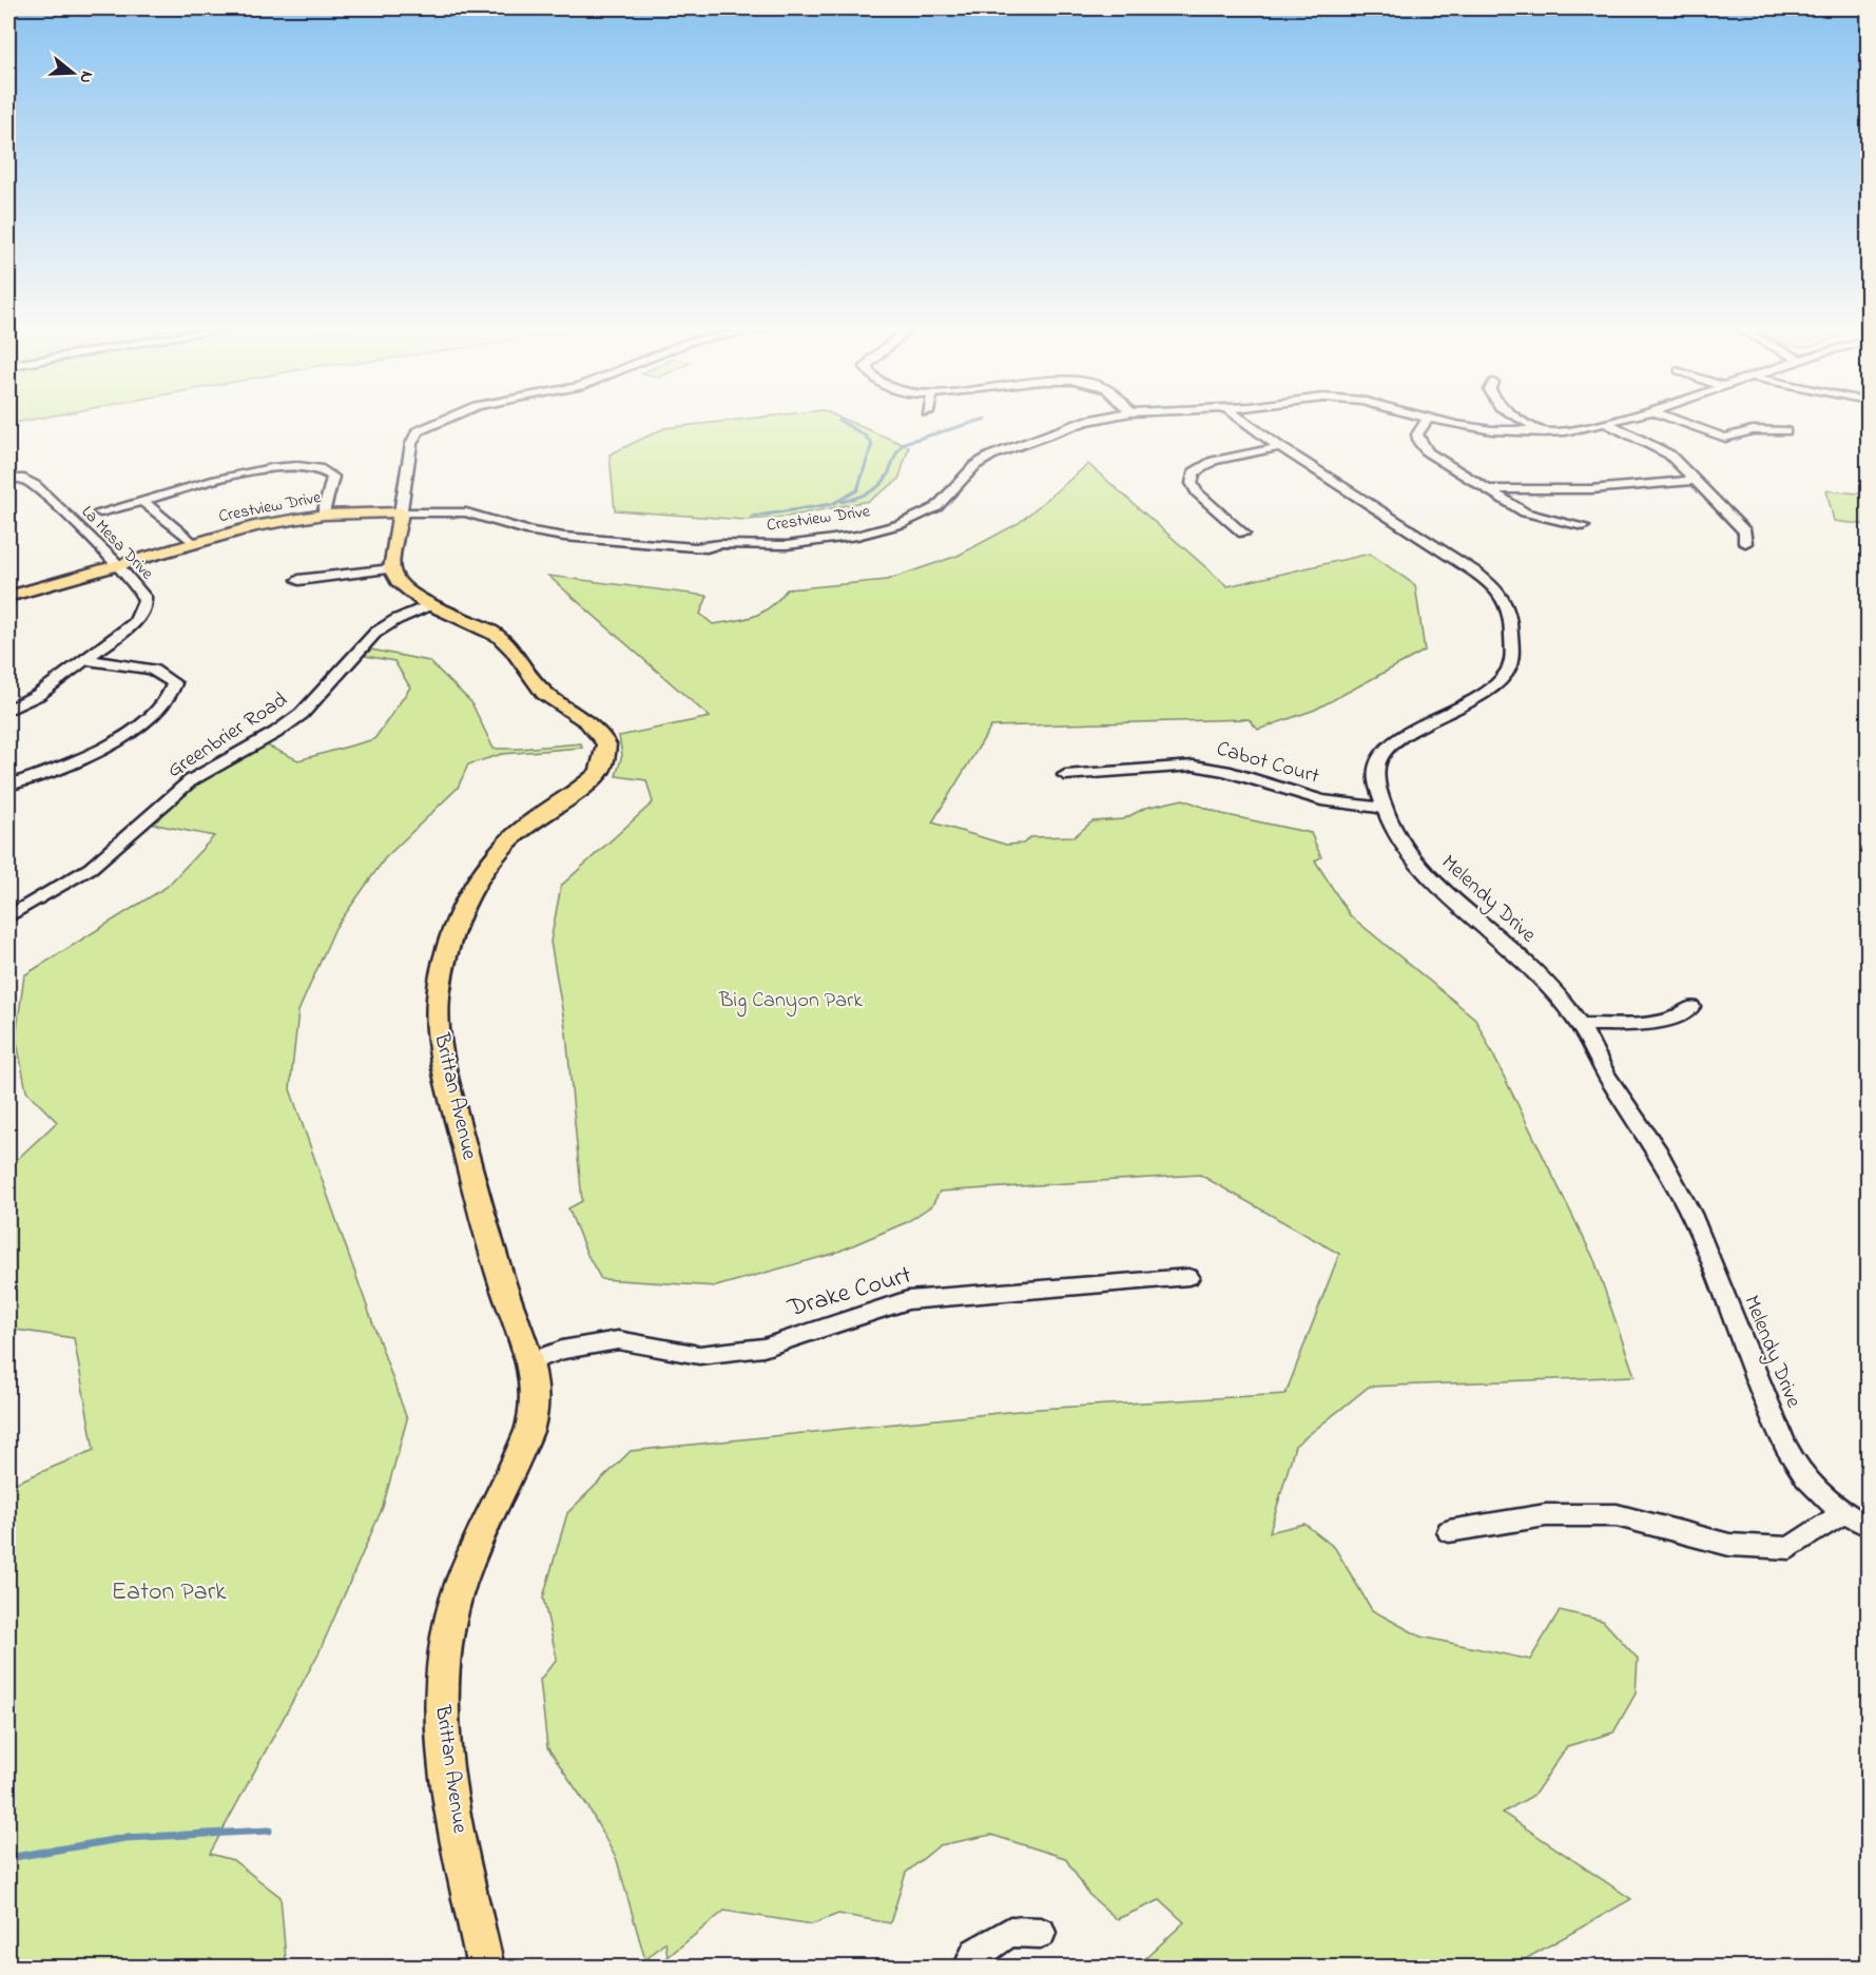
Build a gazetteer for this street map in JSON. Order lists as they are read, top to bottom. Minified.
{"streets":{"main road":["Crestview Drive","Brittan Avenue"],"street":["La Mesa Drive","Greenbrier Road","Cabot Court","Melendy Drive","Drake Court"]},"crossings":[["Crestview Drive","La Mesa Drive"],["Greenbrier Road","Brittan Avenue"],["Cabot Court","Melendy Drive"],["Brittan Avenue","Drake Court"]],"parks":["Big Canyon Park","Eaton Park"],"north":"right"}
